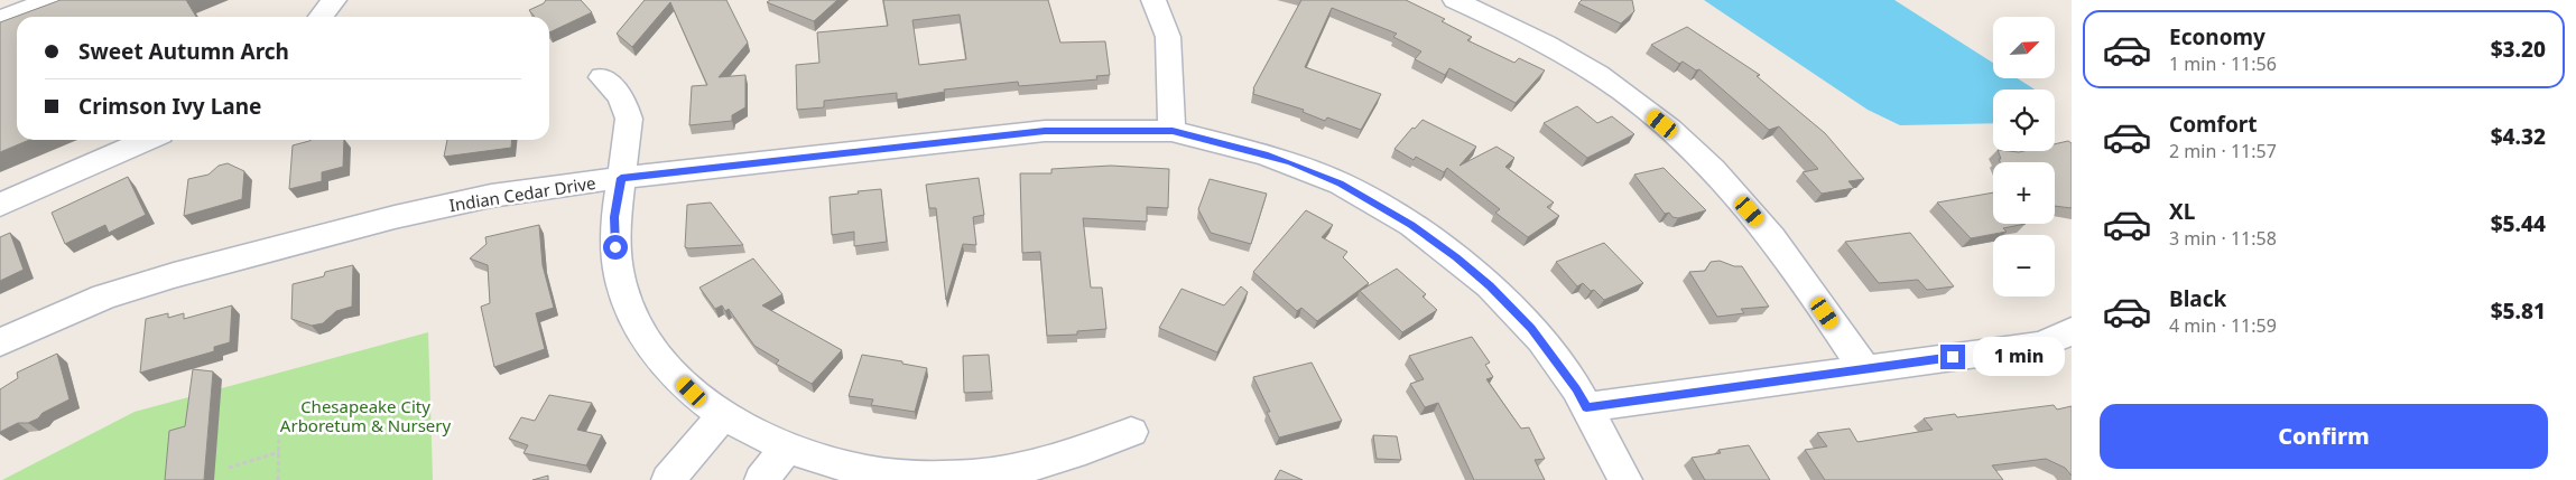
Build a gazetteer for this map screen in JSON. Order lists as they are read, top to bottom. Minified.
{"streets":{"street":["Indian Cedar Drive"]},"parks":["Chesapeake City Arboretum & Nursery"],"north":"top right","page":{"list":[{"name":"Economy","note":"1 min · 11:56","value":"$3.20"},{"name":"Comfort","note":"2 min · 11:57","value":"$4.32"},{"name":"XL","note":"3 min · 11:58","value":"$5.44"},{"name":"Black","note":"4 min · 11:59","value":"$5.81"}],"map_buttons":["+","−"],"banner":["Sweet Autumn Arch","Crimson Ivy Lane"],"bubble":"1 min","buttons":"Confirm"}}
